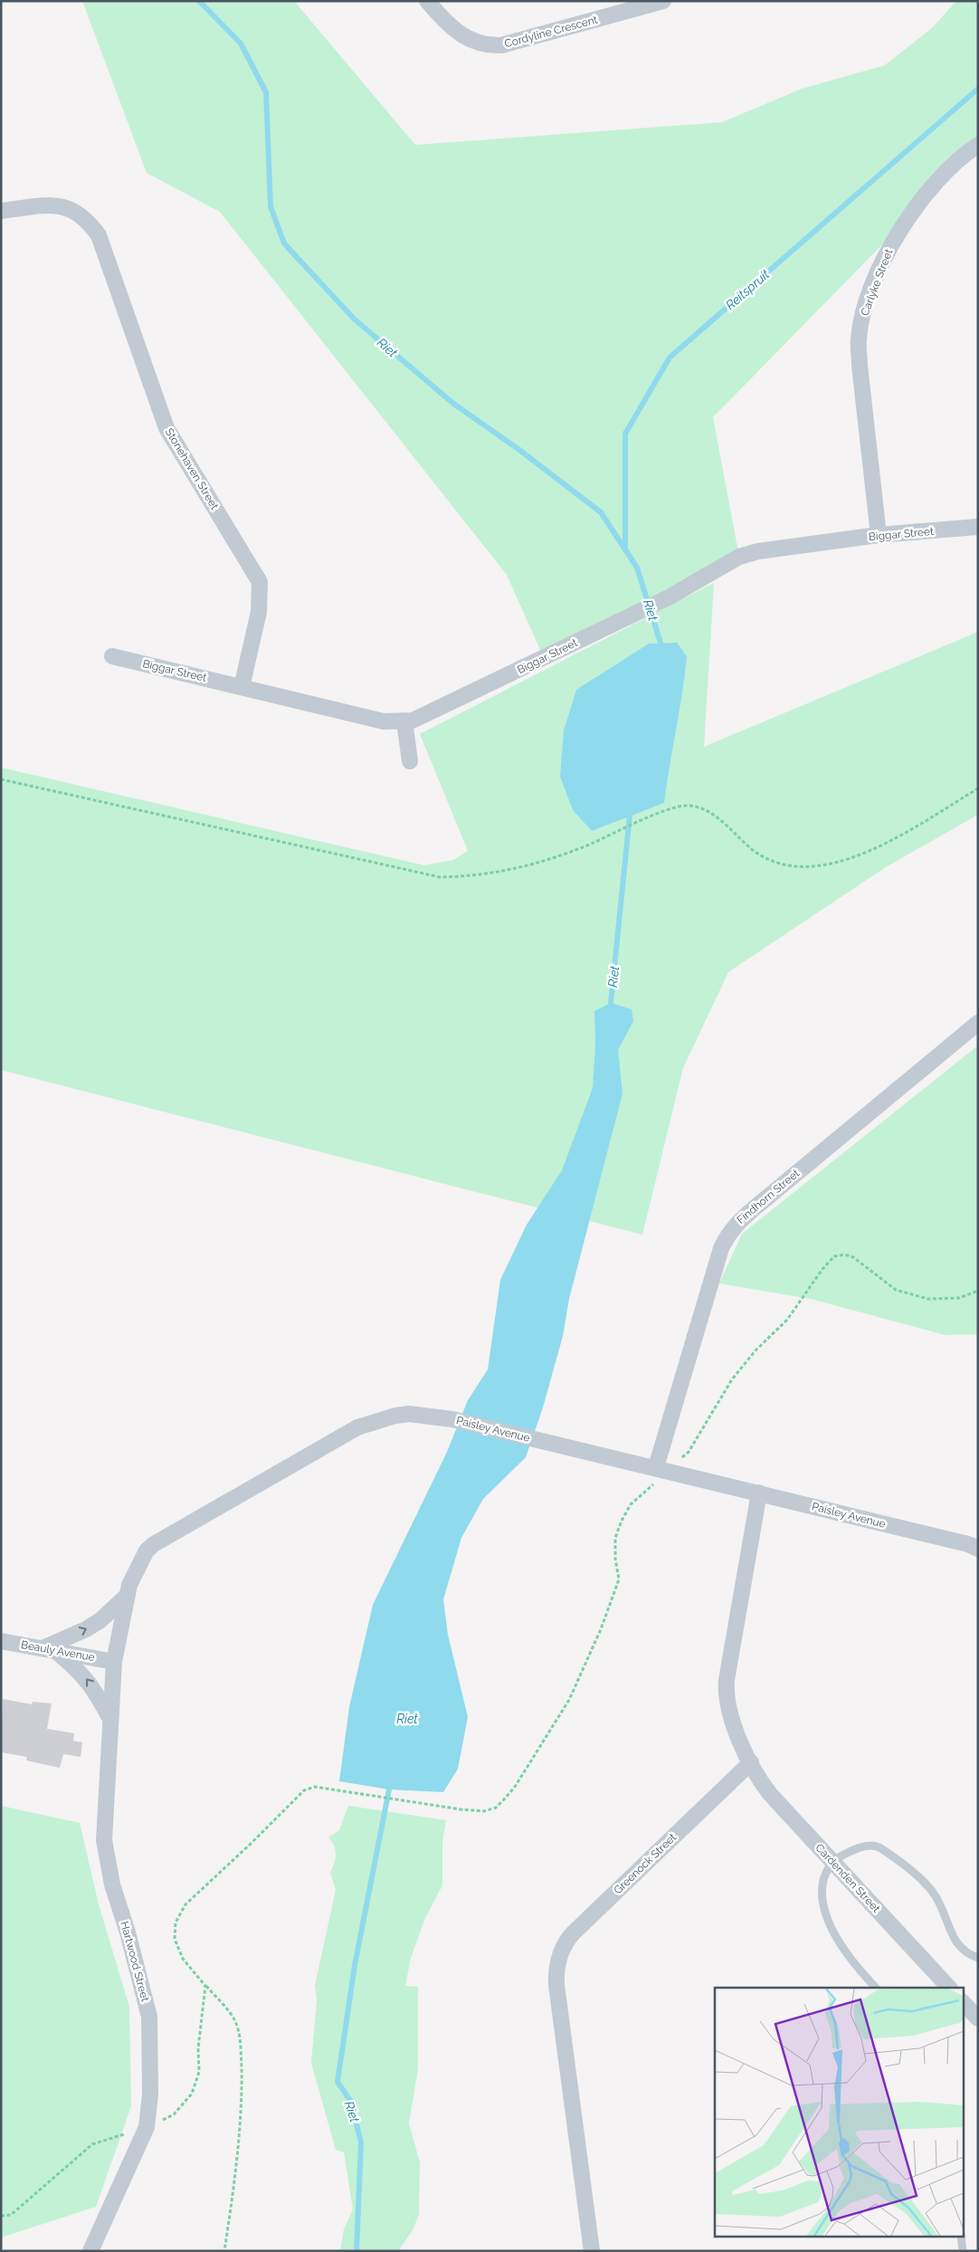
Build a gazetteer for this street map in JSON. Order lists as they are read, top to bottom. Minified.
{"streets":{"street":["Cordyline Crescent","Carlyke Street","Stonehaven Street","Biggar Street","Findhorn Street","Paisley Avenue","Beauly Avenue","Greenock Street","Cardenden Street","Hartwood Street"]},"crossings":[["Carlyke Street","Biggar Street"],["Stonehaven Street","Biggar Street"],["Findhorn Street","Paisley Avenue"],["Paisley Avenue","Beauly Avenue"],["Paisley Avenue","Hartwood Street"],["Beauly Avenue","Hartwood Street"],["Greenock Street","Cardenden Street"]],"water":["Reitspruit","Riet"]}
